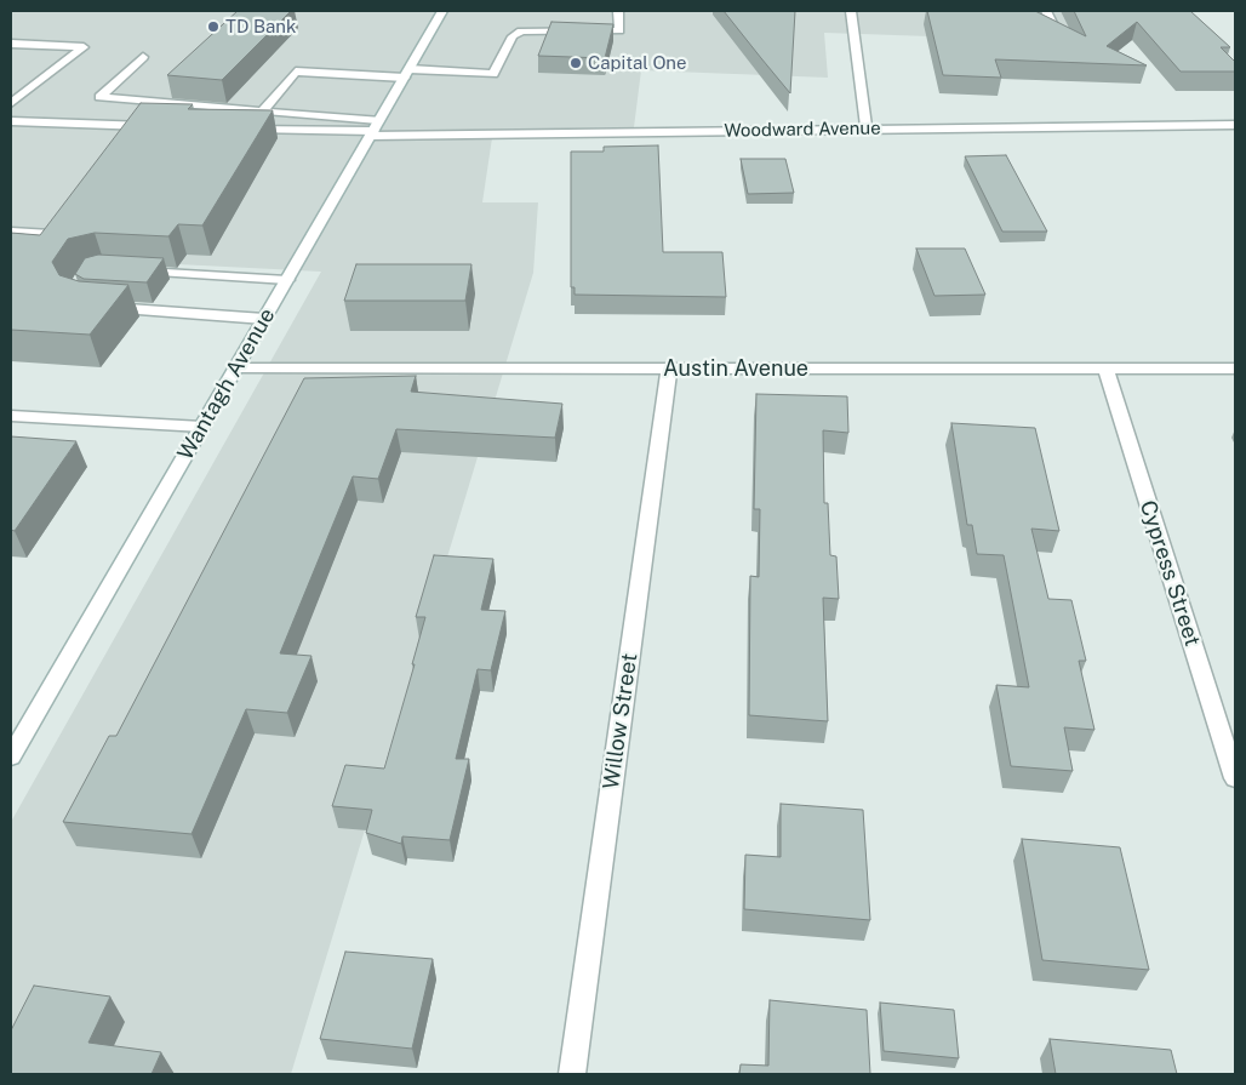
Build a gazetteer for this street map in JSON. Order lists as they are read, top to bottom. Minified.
{"streets":{"street":["Woodward Avenue","Austin Avenue","Wantagh Avenue","Cypress Street","Willow Street"]},"crossings":[["Woodward Avenue","Wantagh Avenue"],["Austin Avenue","Wantagh Avenue"],["Austin Avenue","Cypress Street"],["Austin Avenue","Willow Street"]],"places":["TD Bank","Capital One"]}
